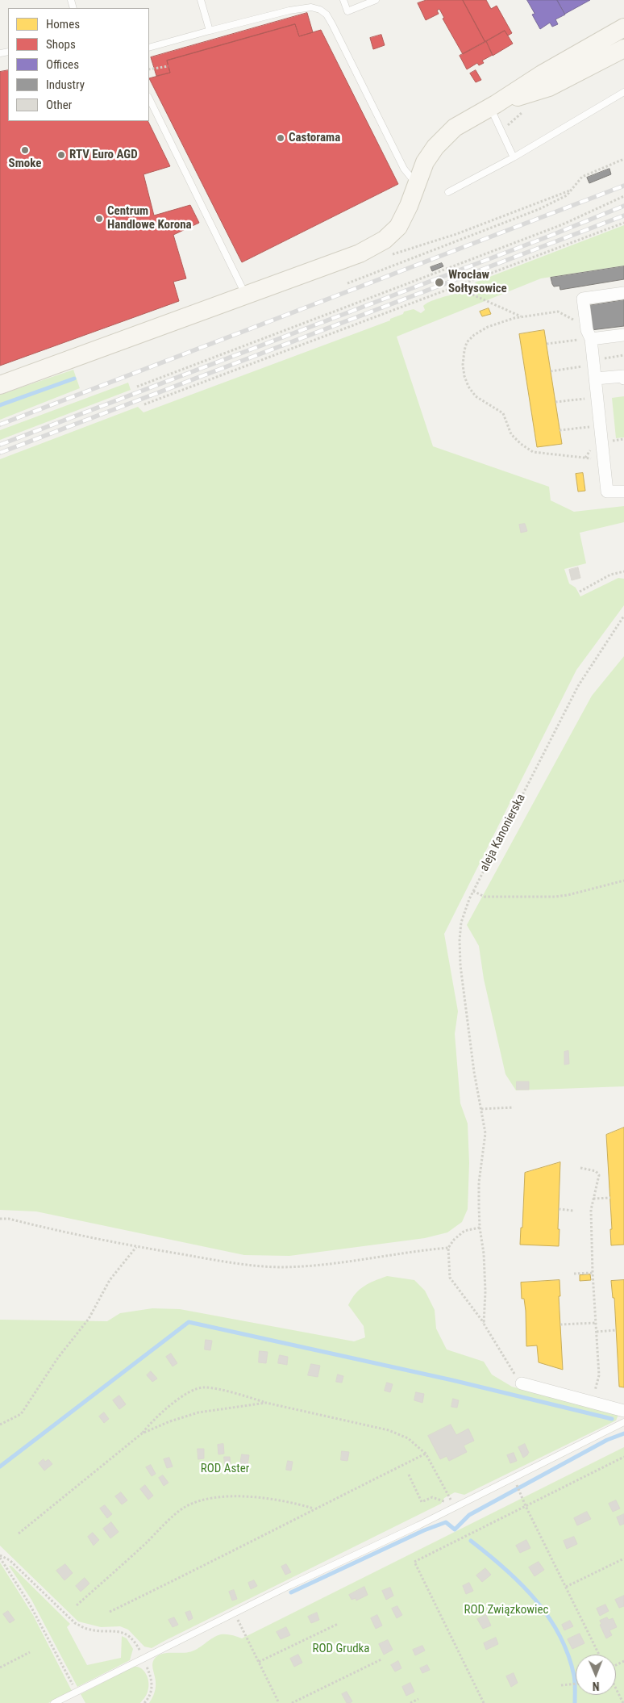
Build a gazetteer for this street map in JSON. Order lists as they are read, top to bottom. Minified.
{"streets":{"path":["aleja Kanonierska"]},"parks":["ROD Aster","ROD Związkowiec","ROD Grudka"],"places":["Castorama","Smoke","RTV Euro AGD","Centrum Handlowe Korona","Wrocław Sołtysowice"],"legend":["Homes","Shops","Offices","Industry","Other"],"north":"bottom"}
